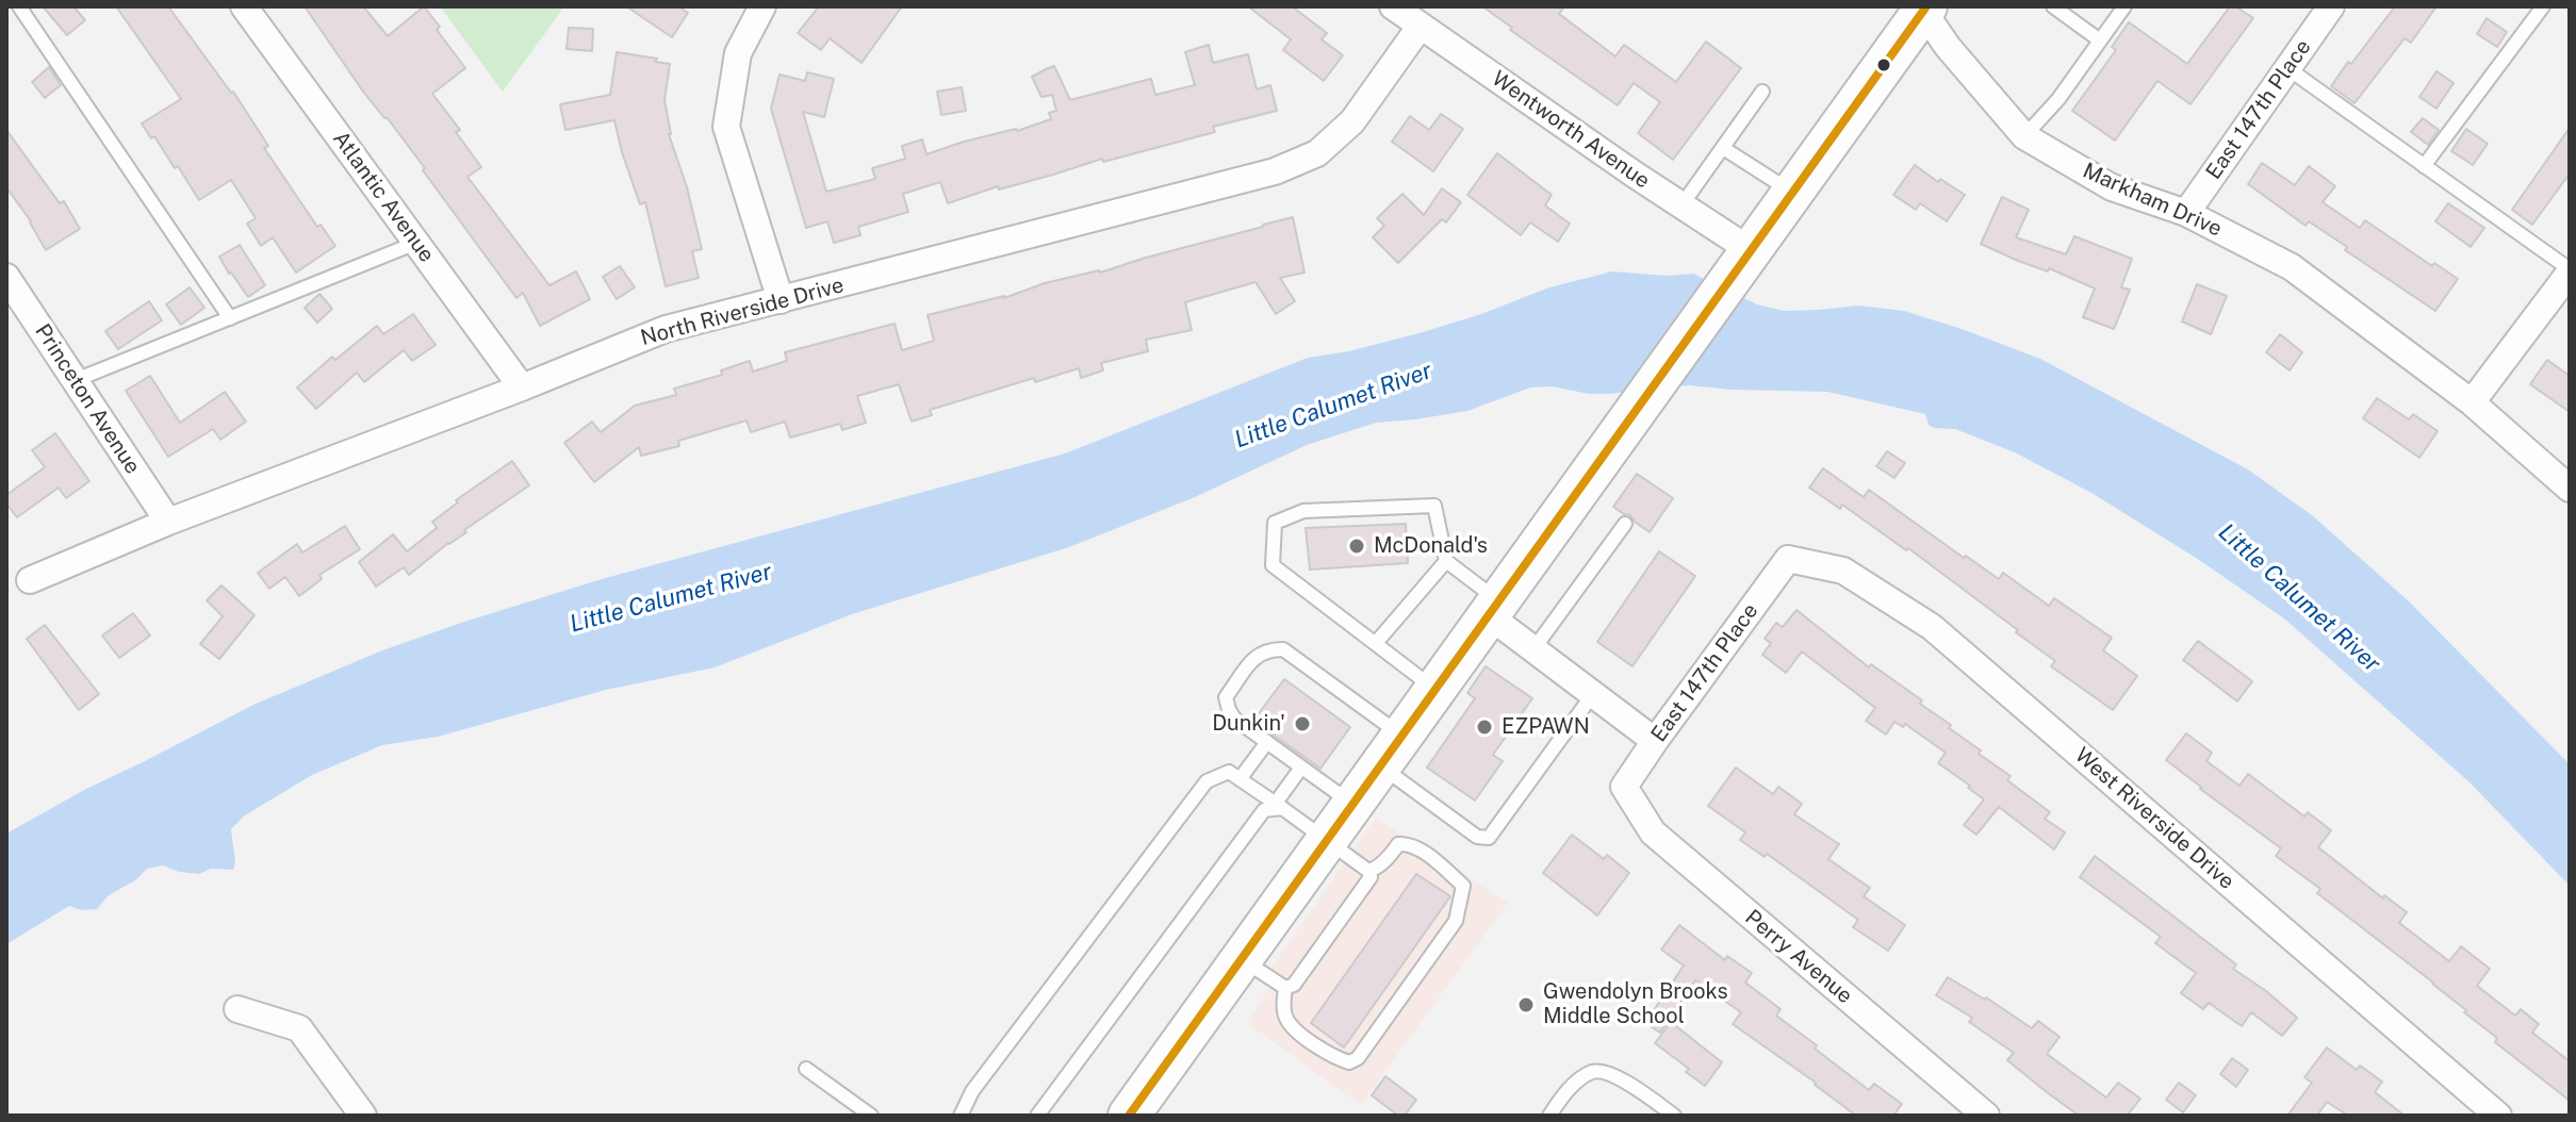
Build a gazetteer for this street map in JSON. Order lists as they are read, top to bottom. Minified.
{"streets":{"street":["East 147th Place","Wentworth Avenue","Atlantic Avenue","Markham Drive","North Riverside Drive","Princeton Avenue","West Riverside Drive","Perry Avenue"]},"crossings":[["East 147th Place","Markham Drive"],["East 147th Place","West Riverside Drive"],["East 147th Place","Perry Avenue"],["Wentworth Avenue","North Riverside Drive"],["Atlantic Avenue","North Riverside Drive"],["North Riverside Drive","Princeton Avenue"]],"water":["Little Calumet River"],"places":["McDonald's","Dunkin'","EZPAWN","Gwendolyn Brooks Middle School"]}
